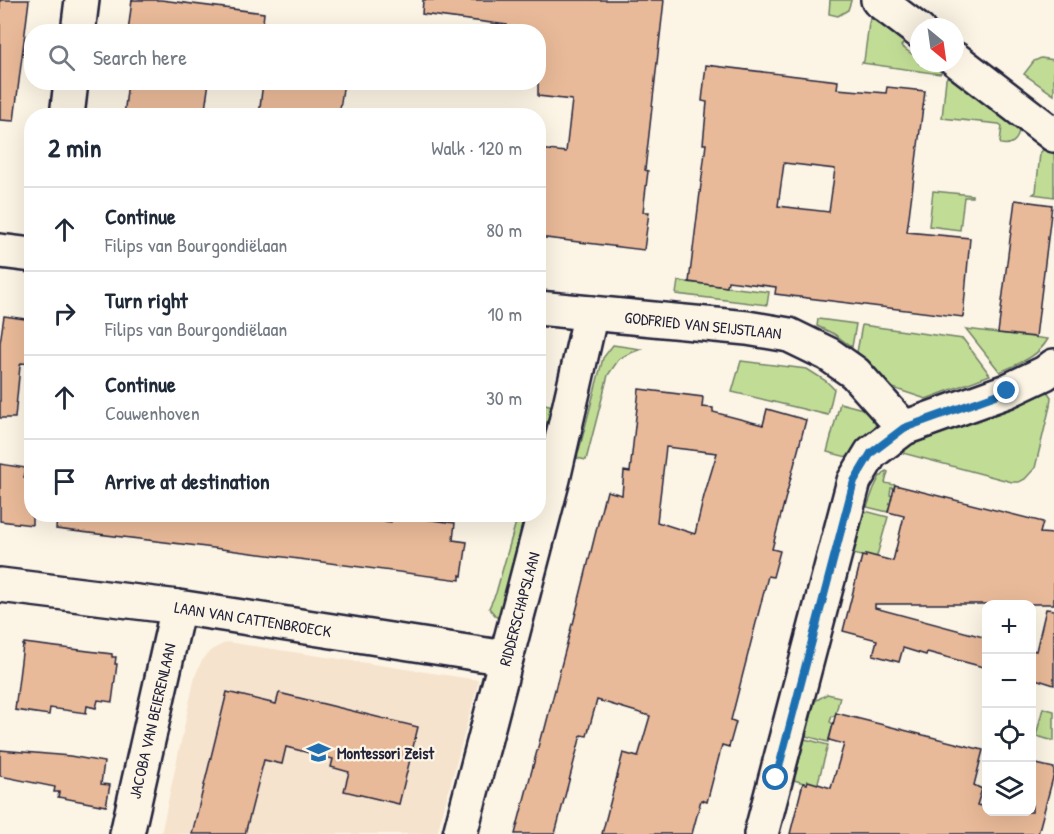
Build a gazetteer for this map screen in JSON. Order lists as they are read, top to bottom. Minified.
{"streets":{"street":["GODFRIED VAN SEIJSTLAAN","RIDDERSCHAPSLAAN","LAAN VAN CATTENBROECK","JACOBA VAN BEIERENLAAN"]},"crossings":[["GODFRIED VAN SEIJSTLAAN","RIDDERSCHAPSLAAN"],["RIDDERSCHAPSLAAN","LAAN VAN CATTENBROECK"],["LAAN VAN CATTENBROECK","JACOBA VAN BEIERENLAAN"]],"places":{"school or university":["Montessori Zeist"]},"north":"bottom right","page":{"search":"Search here","heading":["2 min","Walk · 120 m"],"list":[["Continue","Filips van Bourgondiëlaan","80 m"],["Turn right","Filips van Bourgondiëlaan","10 m"],["Continue","Couwenhoven","30 m"],"Arrive at destination"],"map_buttons":["+","−"]}}
